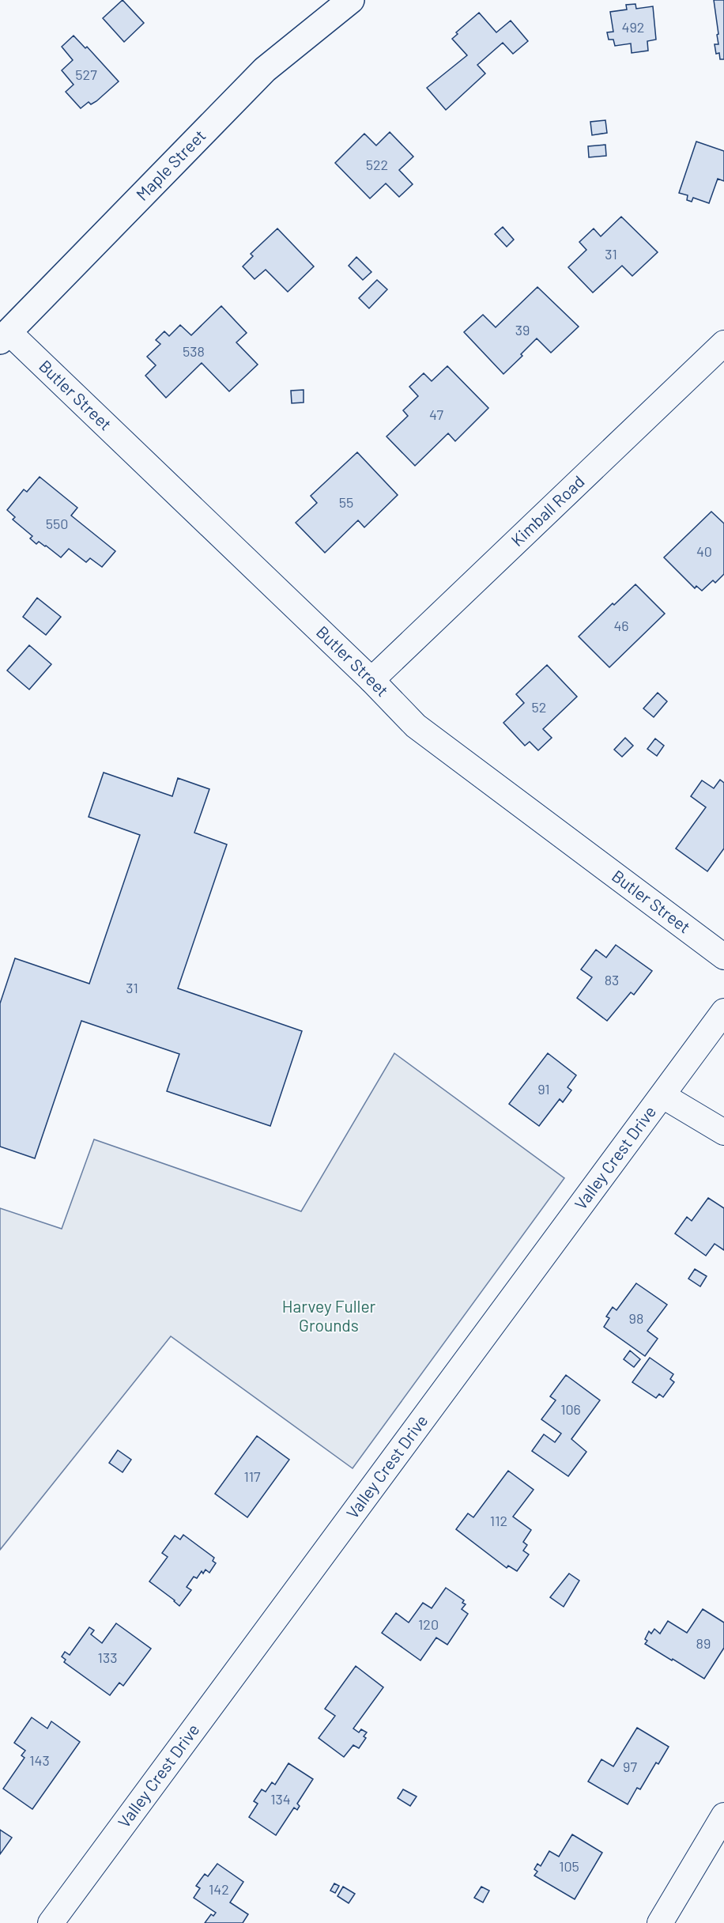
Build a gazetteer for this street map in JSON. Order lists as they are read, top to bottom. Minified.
{"streets":{"main road":["Maple Street"],"street":["Butler Street","Kimball Road","Valley Crest Drive"]},"crossings":[["Maple Street","Butler Street"],["Butler Street","Kimball Road"]],"parks":["Harvey Fuller Grounds"],"house_numbers":["492","527","522","31","39","538","47","55","550","40","46","52","83","31","91","98","106","117","112","120","89","133","143","97","134","105","142"]}
